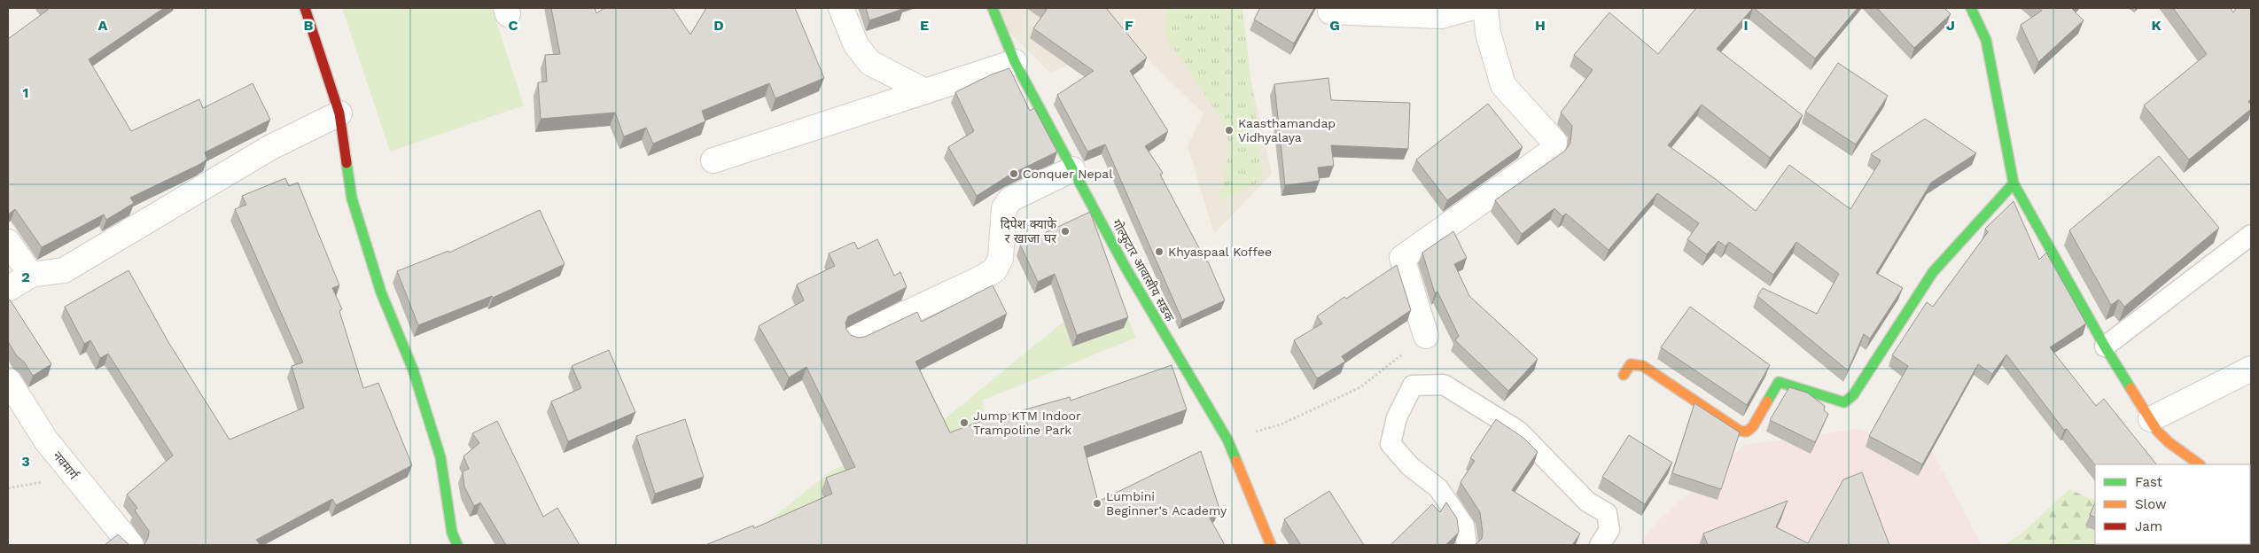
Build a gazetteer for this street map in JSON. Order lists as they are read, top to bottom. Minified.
{"streets":{"street":["गोल्फुटार आवासीय सडक","नवमार्ग"]},"places":["Kaasthamandap Vidhyalaya","Conquer Nepal","दिपेश क्याफे र खाजा घर","Khyaspaal Koffee","Jump KTM Indoor Trampoline Park","Lumbini Beginner's Academy"],"legend":["Fast","Slow","Jam"],"grid":{"columns":["A","B","C","D","E","F","G","H","I","J","K"],"rows":["1","2","3"]}}
